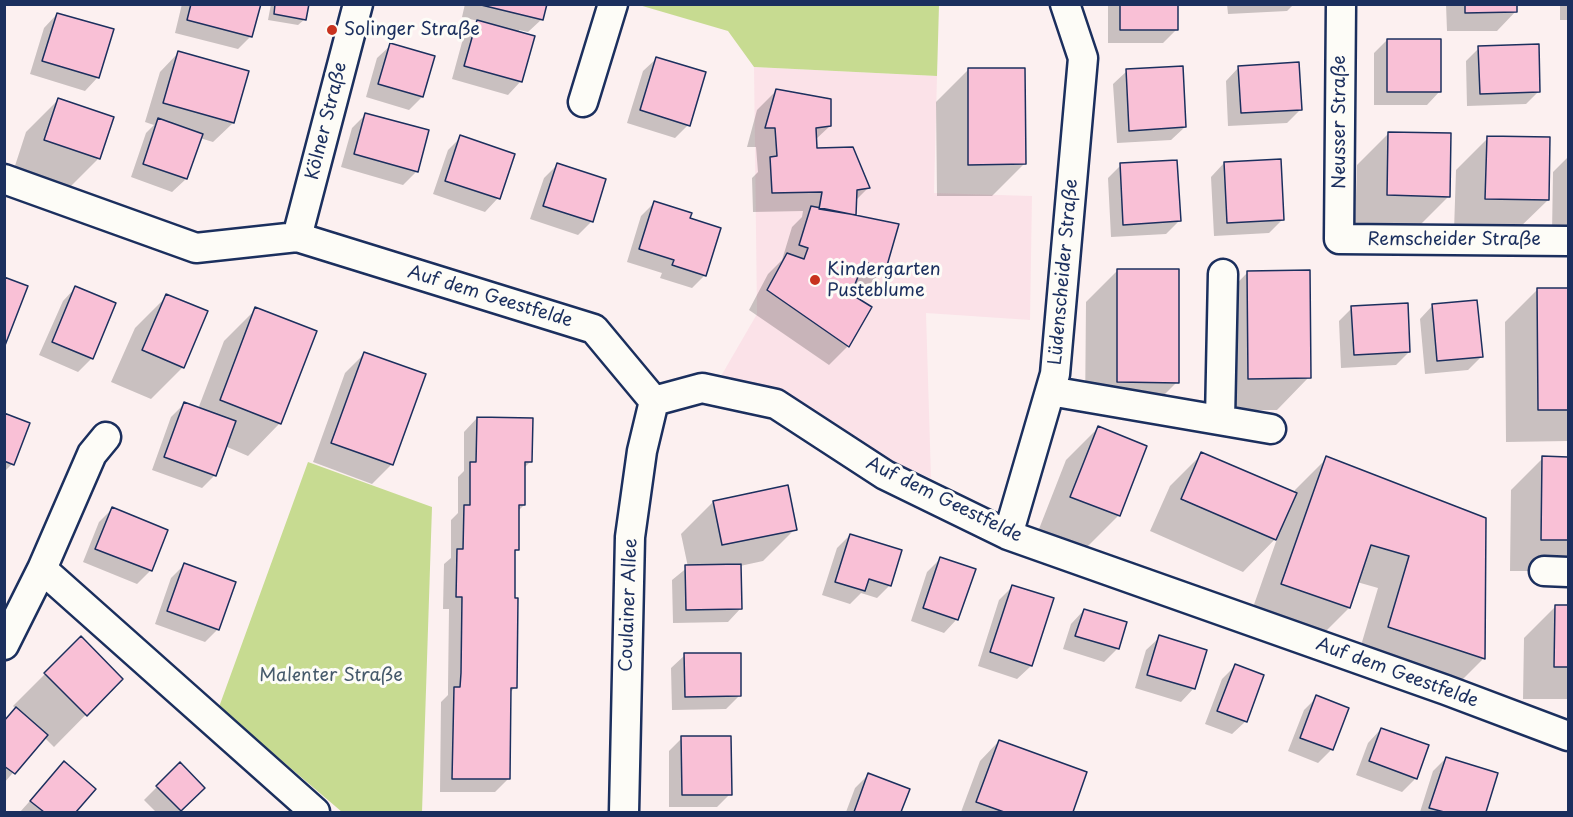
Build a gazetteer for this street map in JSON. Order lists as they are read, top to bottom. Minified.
{"streets":{"street":["Kölner Straße","Neusser Straße","Remscheider Straße","Lüdenscheider Straße","Auf dem Geestfelde","Coulainer Allee"]},"crossings":[["Kölner Straße","Auf dem Geestfelde"],["Neusser Straße","Remscheider Straße"],["Lüdenscheider Straße","Auf dem Geestfelde"],["Auf dem Geestfelde","Coulainer Allee"]],"parks":["Malenter Straße"],"places":["Solinger Straße","Kindergarten Pusteblume"]}
